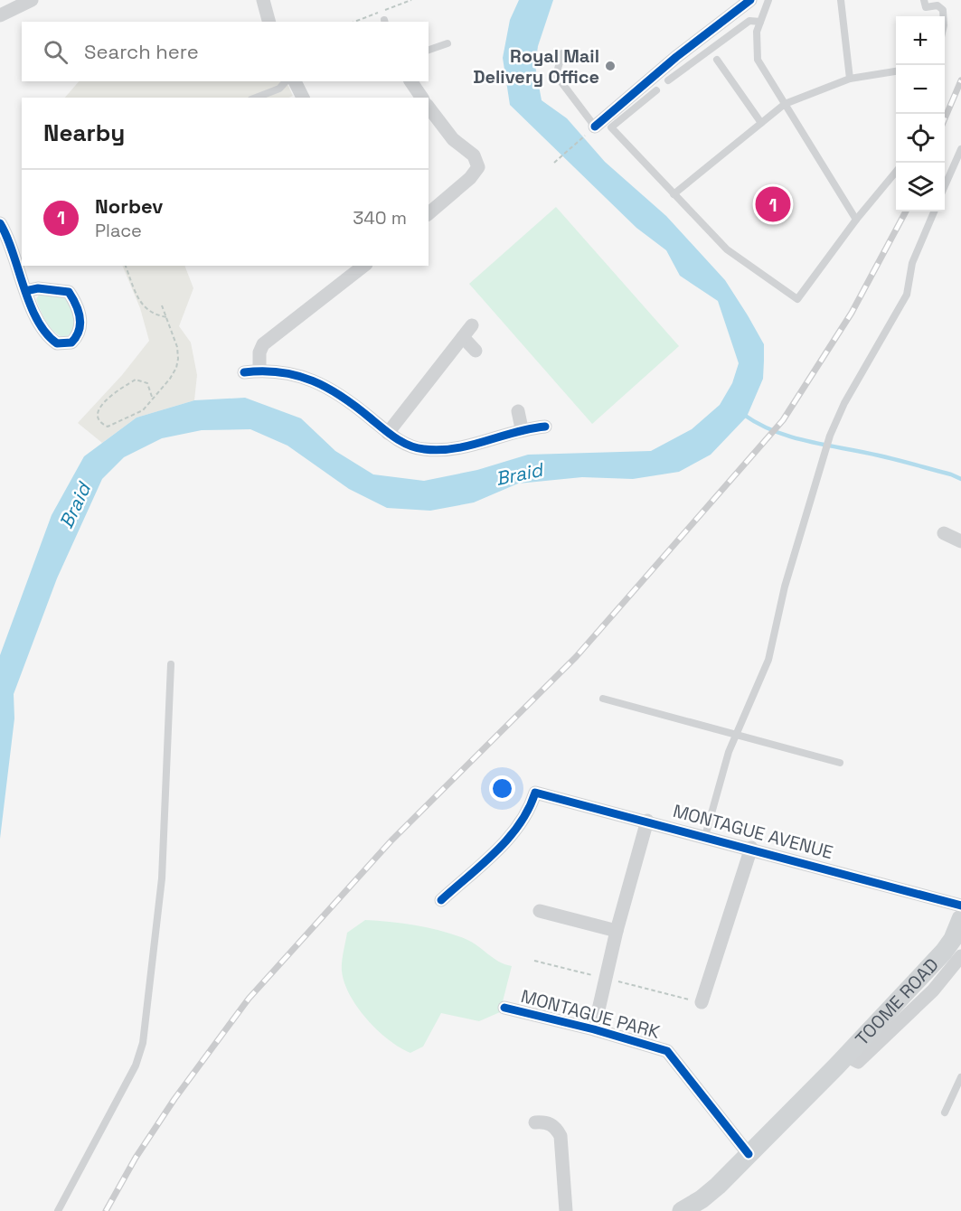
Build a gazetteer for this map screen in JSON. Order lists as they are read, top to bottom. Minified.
{"streets":{"main road":["TOOME ROAD"],"street":["MONTAGUE AVENUE","MONTAGUE PARK"]},"crossings":[["MONTAGUE AVENUE","MONTAGUE PARK"],["TOOME ROAD","MONTAGUE PARK"]],"water":["Braid"],"places":["Royal Mail Delivery Office"],"page":{"map_buttons":["+","−"],"search":"Search here","heading":"Nearby","list":[{"mark":"1","name":"Norbev","note":"Place","value":"340 m"}],"pins":"1"}}
